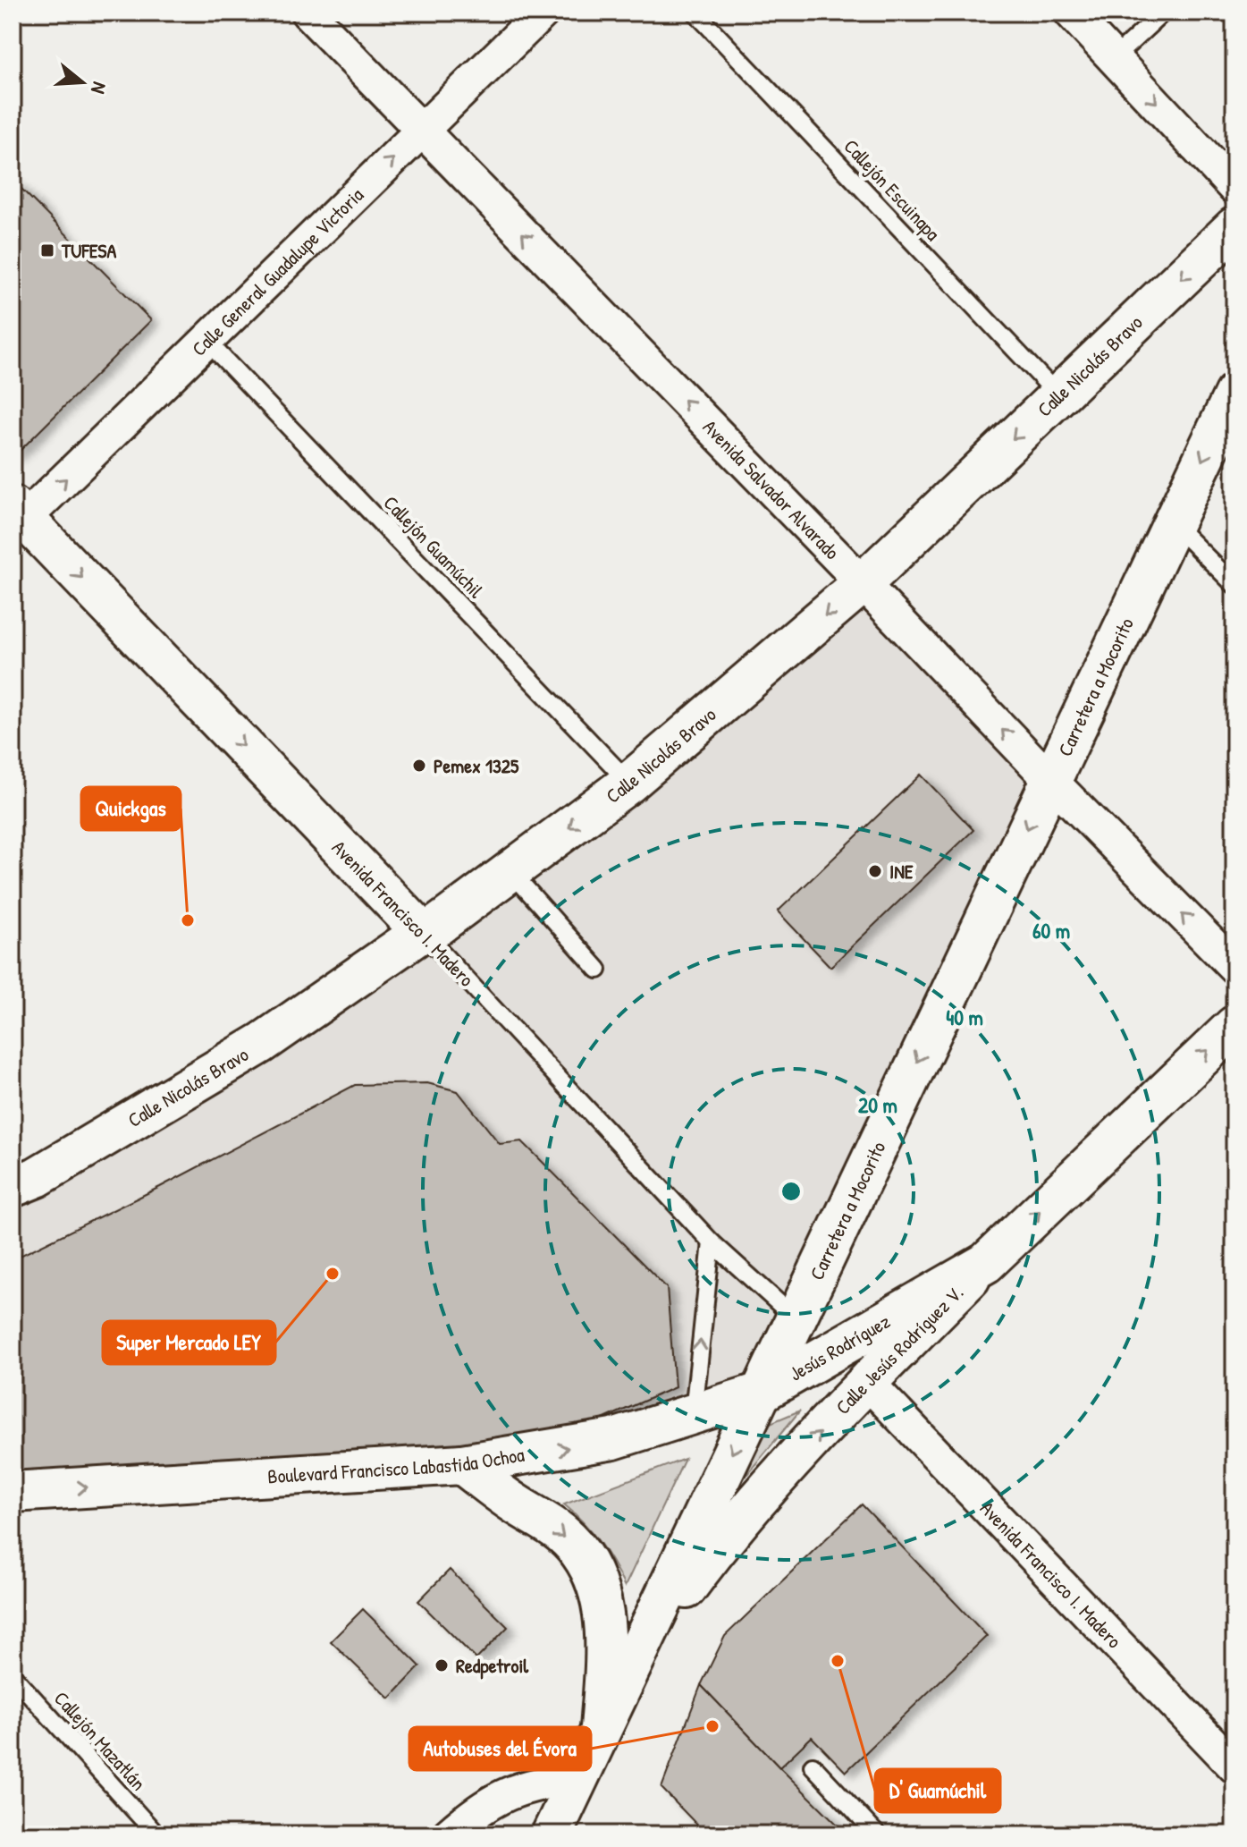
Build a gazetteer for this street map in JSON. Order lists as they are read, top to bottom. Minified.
{"streets":{"main road":["Calle Nicolás Bravo","Carretera a Mocorito","Avenida Francisco I. Madero","Jesús Rodríguez","Calle Jesús Rodríguez V.","Boulevard Francisco Labastida Ochoa"],"street":["Calle General Guadalupe Victoria","Avenida Salvador Alvarado"],"lane":["Callejón Escuinapa","Callejón Guamúchil","Callejón Mazatlán"]},"crossings":[["Callejón Escuinapa","Calle Nicolás Bravo"],["Calle General Guadalupe Victoria","Avenida Salvador Alvarado"],["Calle General Guadalupe Victoria","Callejón Guamúchil"],["Calle General Guadalupe Victoria","Avenida Francisco I. Madero"],["Calle Nicolás Bravo","Avenida Salvador Alvarado"],["Calle Nicolás Bravo","Callejón Guamúchil"],["Calle Nicolás Bravo","Avenida Francisco I. Madero"],["Avenida Salvador Alvarado","Carretera a Mocorito"],["Carretera a Mocorito","Avenida Francisco I. Madero"],["Carretera a Mocorito","Jesús Rodríguez"],["Carretera a Mocorito","Calle Jesús Rodríguez V."],["Carretera a Mocorito","Boulevard Francisco Labastida Ochoa"],["Avenida Francisco I. Madero","Calle Jesús Rodríguez V."],["Jesús Rodríguez","Calle Jesús Rodríguez V."],["Jesús Rodríguez","Boulevard Francisco Labastida Ochoa"]],"one_way":["Calle General Guadalupe Victoria","Calle Nicolás Bravo","Avenida Salvador Alvarado","Carretera a Mocorito","Avenida Francisco I. Madero","Calle Jesús Rodríguez V.","Boulevard Francisco Labastida Ochoa"],"places":{"transit":["TUFESA"],"other":["Pemex 1325","INE","Quickgas","Super Mercado LEY","D' Guamúchil","Redpetroil","Autobuses del Évora"]},"north":"right","rings":["60 m","40 m","20 m"]}
